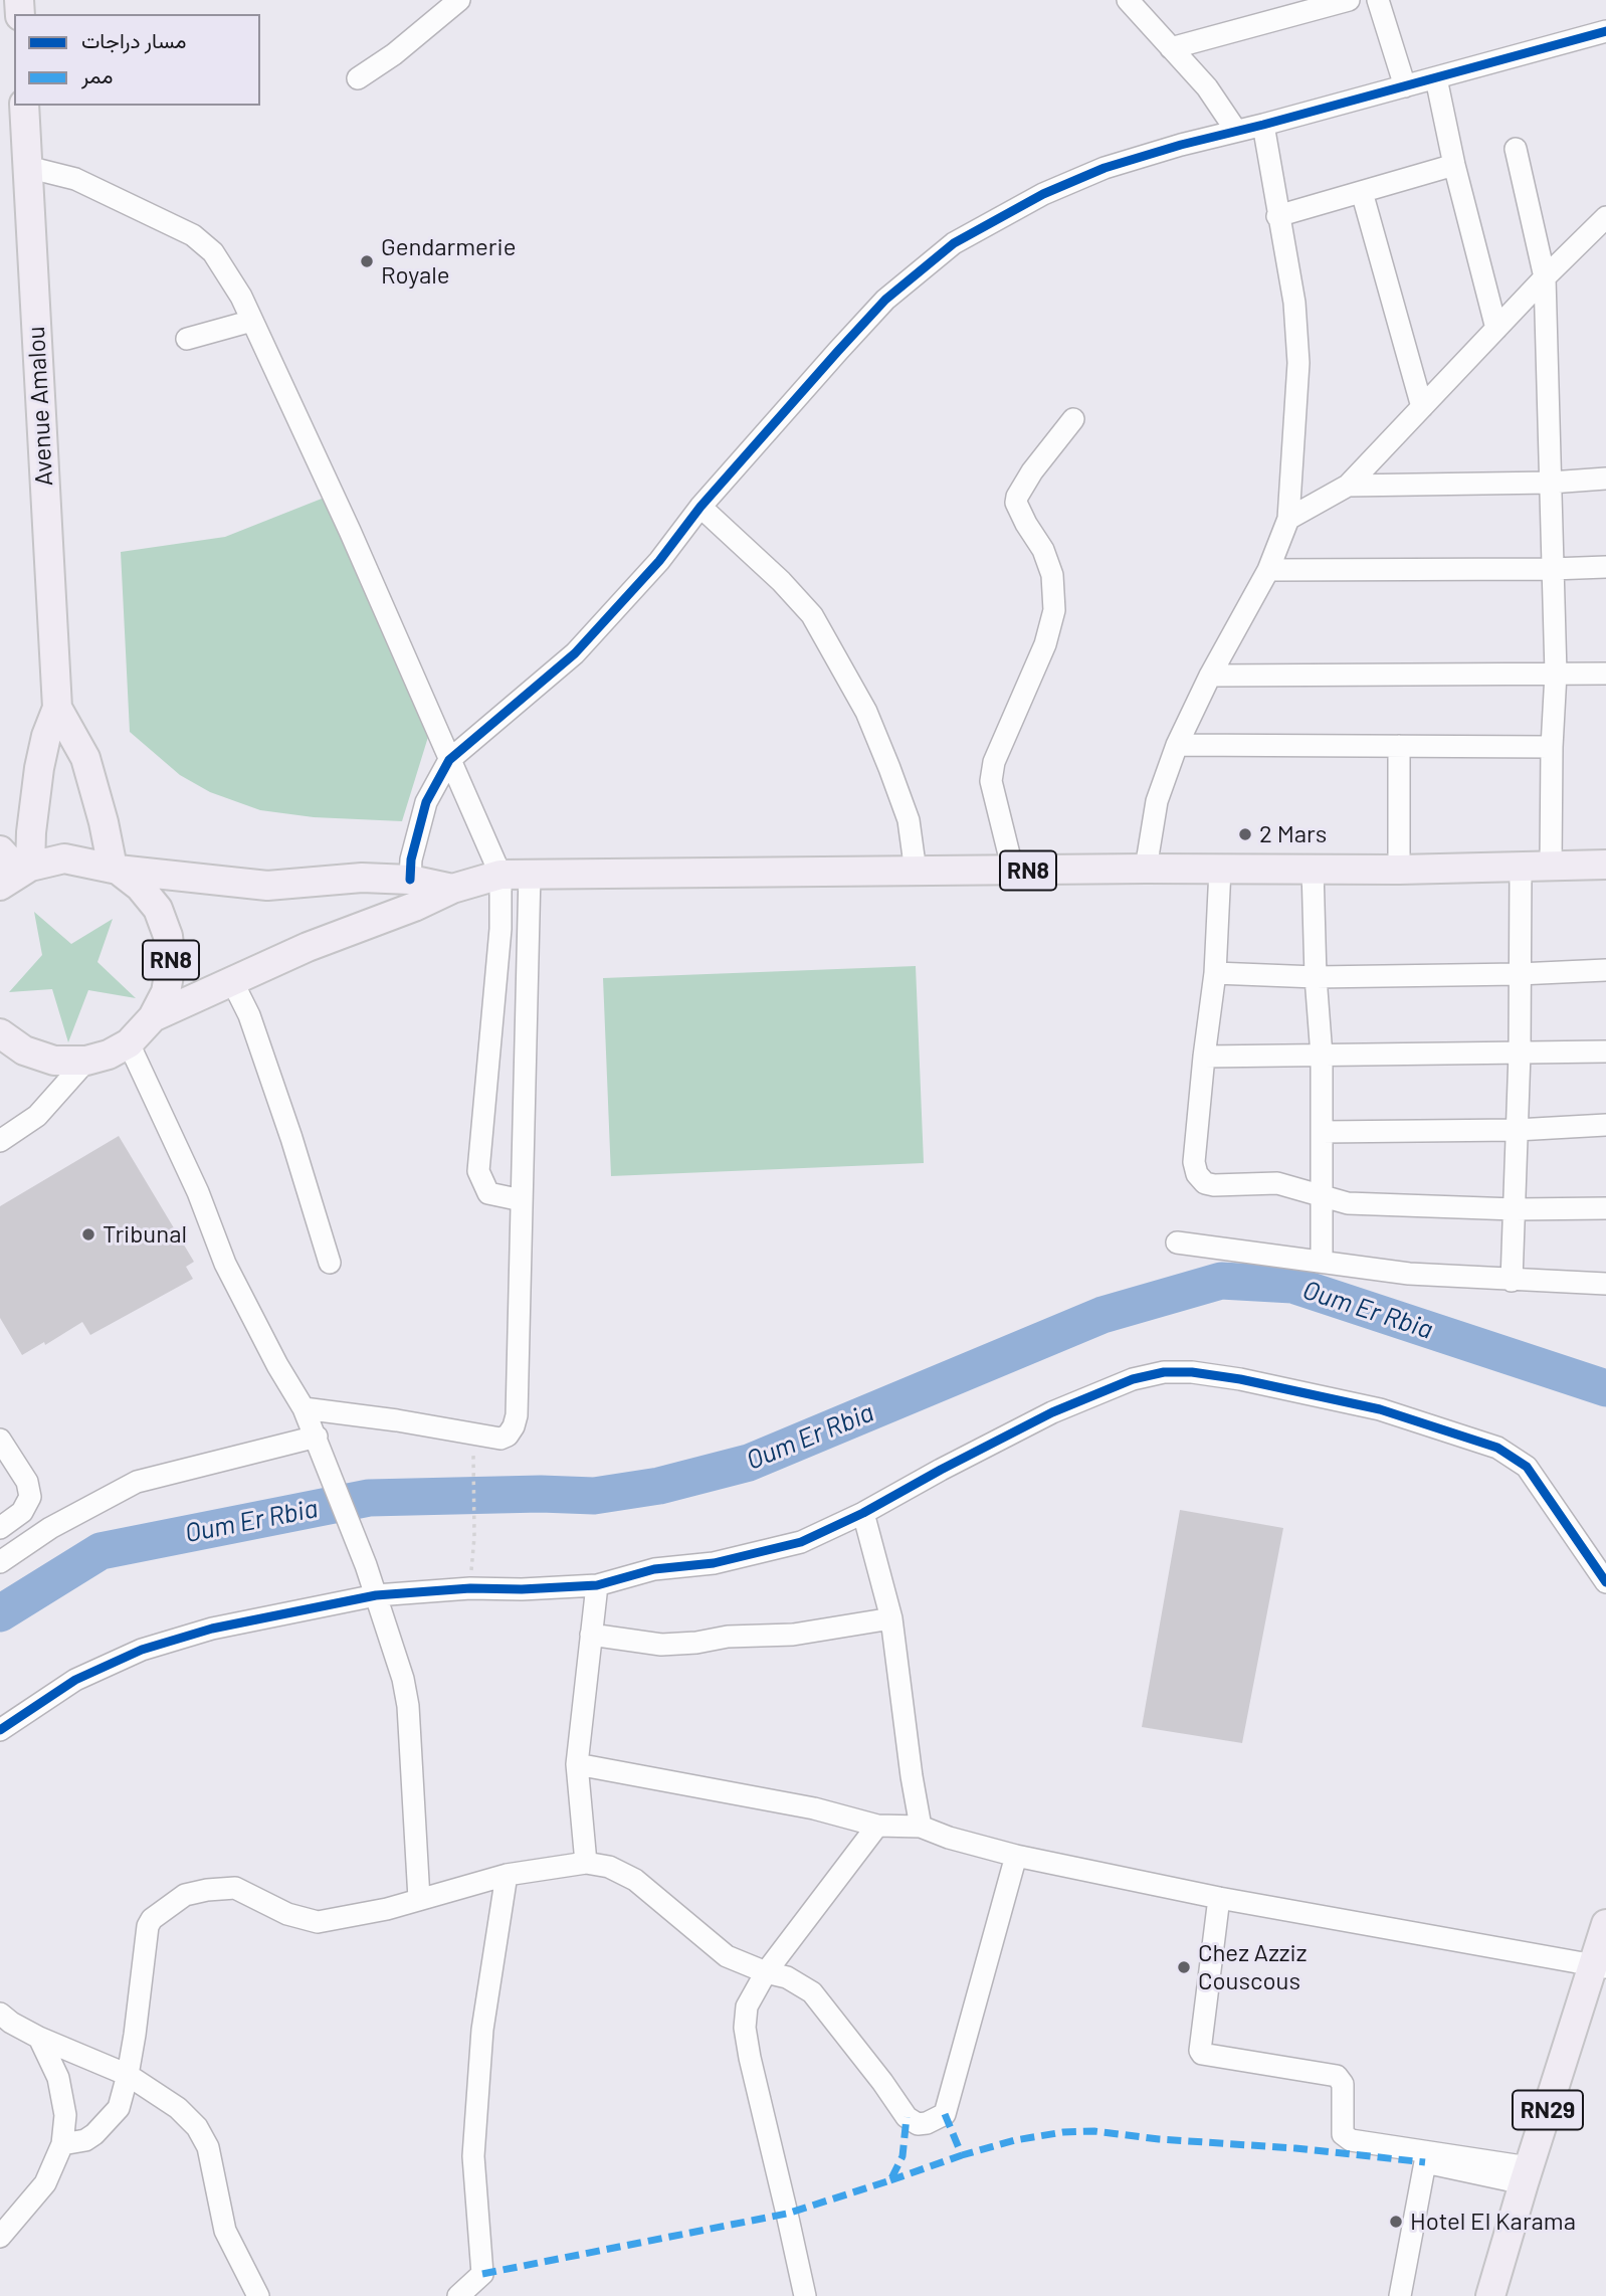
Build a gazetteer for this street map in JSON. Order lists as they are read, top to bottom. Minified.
{"streets":{"main road":["Avenue Amalou","RN8","RN29"]},"water":["Oum Er Rbia"],"places":["Gendarmerie Royale","2 Mars","Tribunal","Chez Azziz Couscous","Hotel El Karama"],"legend":["مسار دراجات","ممر"]}
